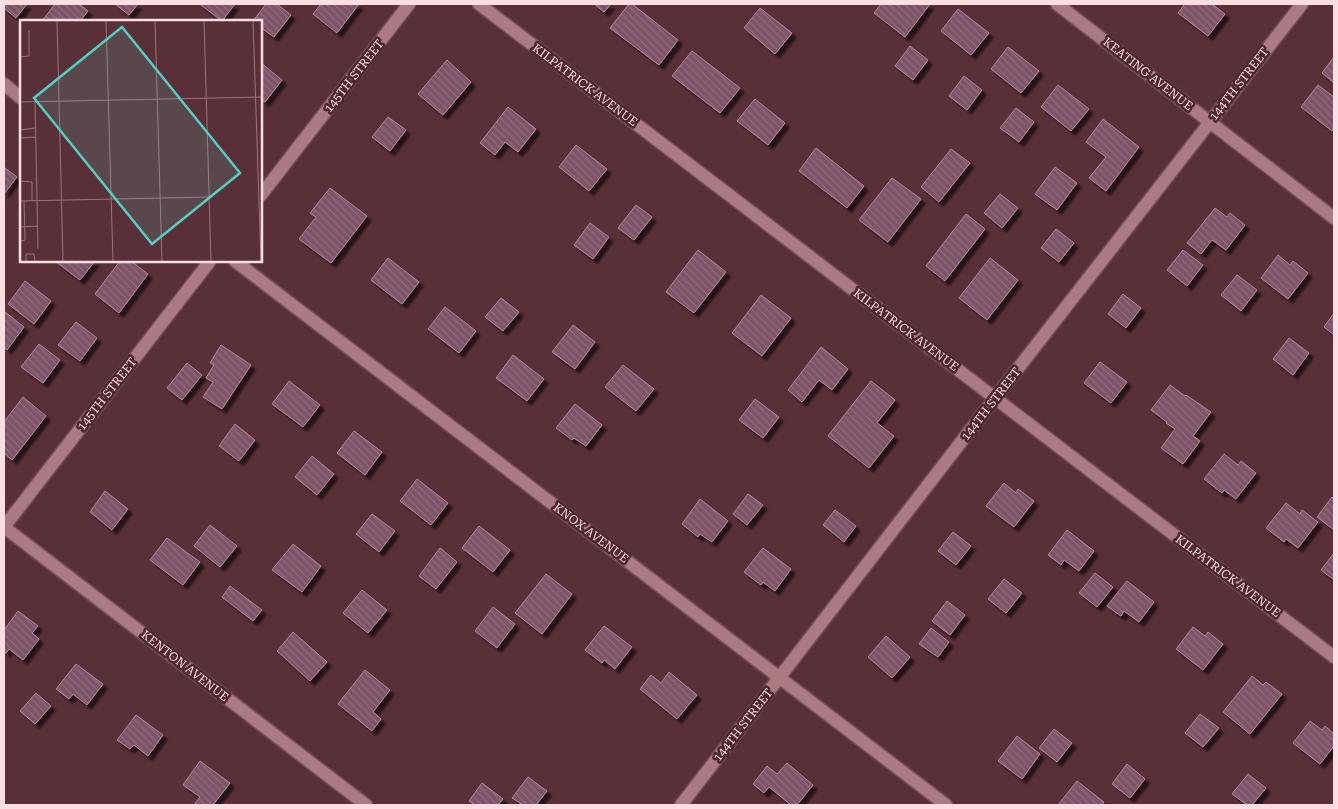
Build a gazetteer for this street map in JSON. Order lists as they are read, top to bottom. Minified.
{"streets":{"street":["KEATING AVENUE","145TH STREET","144TH STREET","KILPATRICK AVENUE","KNOX AVENUE","KENTON AVENUE"]},"crossings":[["KEATING AVENUE","144TH STREET"],["145TH STREET","KENTON AVENUE"],["144TH STREET","KILPATRICK AVENUE"],["144TH STREET","KNOX AVENUE"]]}
